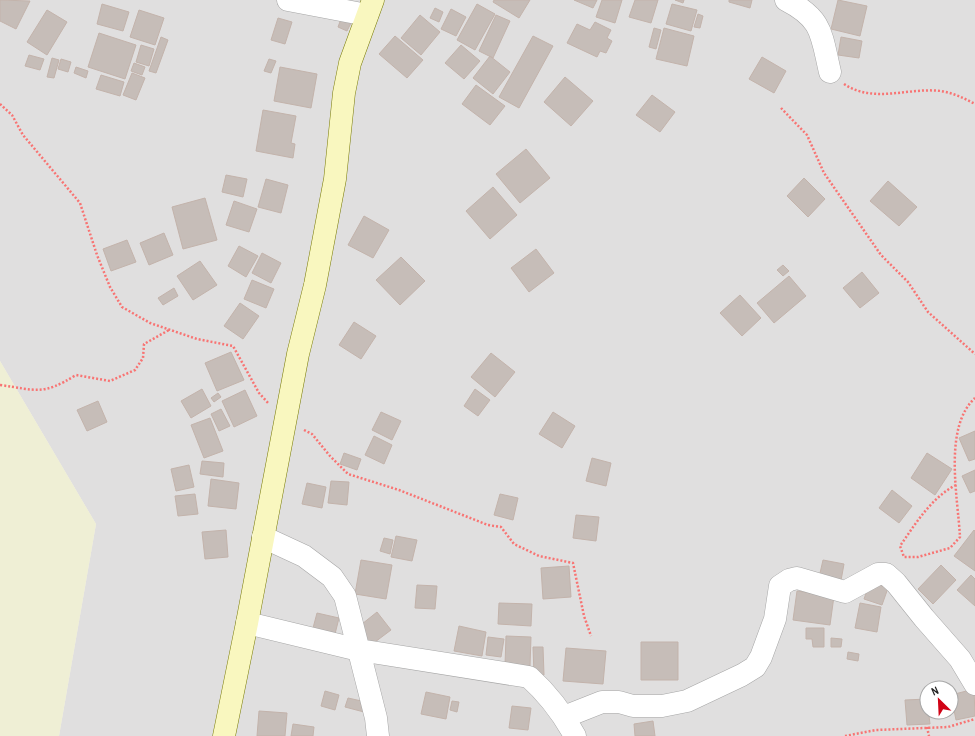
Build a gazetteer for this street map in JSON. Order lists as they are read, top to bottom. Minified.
{"north":"top left"}
